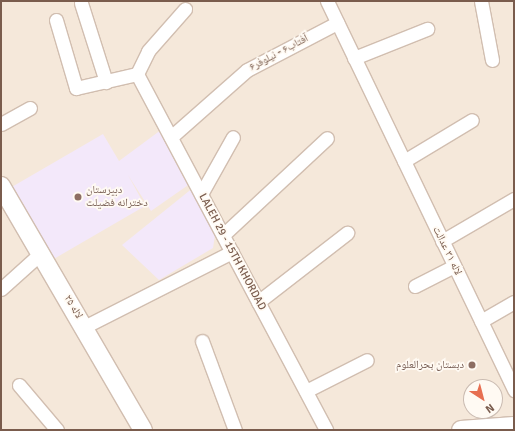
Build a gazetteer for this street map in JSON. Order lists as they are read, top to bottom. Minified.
{"streets":{"main road":["لاله ۲۵"],"street":["آفتاب۶ - نیلوفر۶","لاله ۳۱ عدالت","LALEH 29 - 15TH KHORDAD"]},"crossings":[["آفتاب۶ - نیلوفر۶","لاله ۳۱ عدالت"],["آفتاب۶ - نیلوفر۶","LALEH 29 - 15TH KHORDAD"]],"places":["دبیرستان دخترانه فضیلت","دبستان بحرالعلوم"],"north":"bottom right"}
